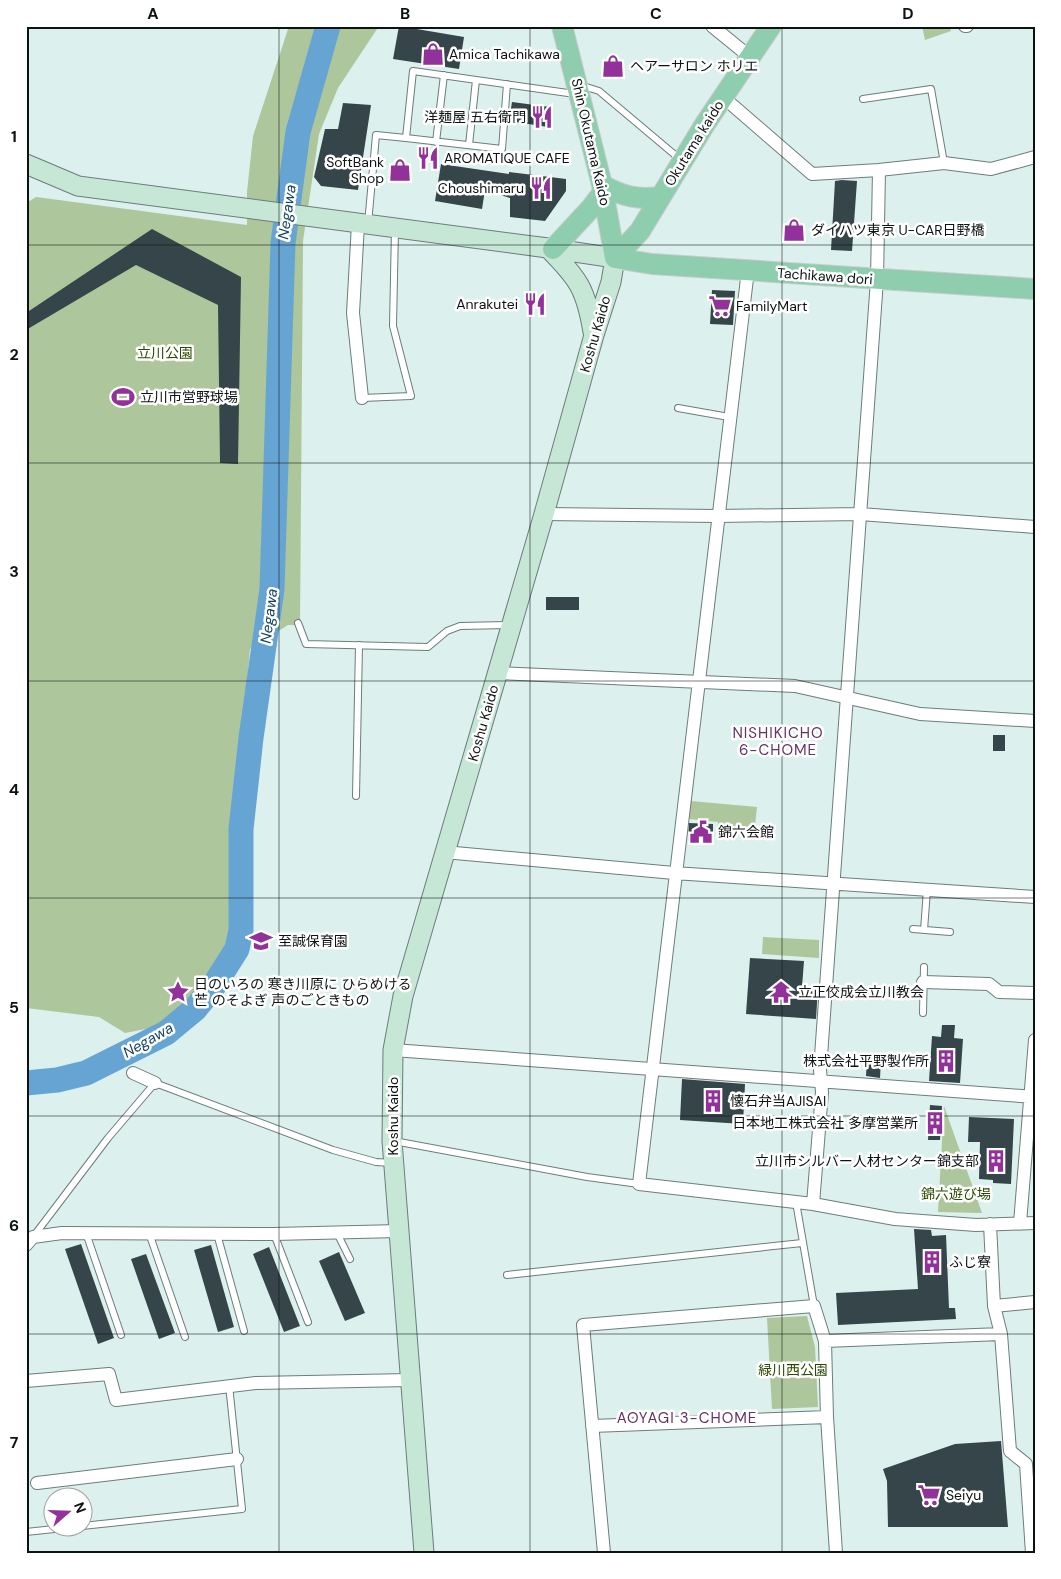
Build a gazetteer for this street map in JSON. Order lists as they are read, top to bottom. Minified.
{"streets":{"main road":["Shin Okutama Kaido","Okutama kaido","Tachikawa dori","Koshu Kaido"]},"crossings":[["Shin Okutama Kaido","Okutama kaido"],["Shin Okutama Kaido","Tachikawa dori"],["Shin Okutama Kaido","Koshu Kaido"],["Okutama kaido","Tachikawa dori"],["Okutama kaido","Koshu Kaido"],["Tachikawa dori","Koshu Kaido"]],"districts":["NISHIKICHO 6-CHOME","AOYAGI 3-CHOME"],"water":["Negawa"],"parks":["立川公園","錦六遊び場","緑川西公園"],"places":{"shop":["Amica Tachikawa","ヘアーサロン ホリエ","SoftBank Shop","ダイハツ東京 U-CAR日野橋"],"restaurant":["洋麺屋 五右衛門","AROMATIQUE CAFE","Choushimaru","Anrakutei"],"supermarket":["FamilyMart","Seiyu"],"sports":["立川市営野球場"],"public building":["錦六会館"],"school or university":["至誠保育園"],"place":["日のいろの 寒き川原に ひらめける 芒 のそよぎ 声のごときもの"],"temple":["立正佼成会立川教会"],"building":["株式会社平野製作所","懐石弁当AJISAI","日本地工株式会社 多摩営業所","立川市シルバー人材センター錦支部","ふじ寮"]},"north":"right","grid":{"columns":["A","B","C","D"],"rows":["1","2","3","4","5","6","7"]}}
